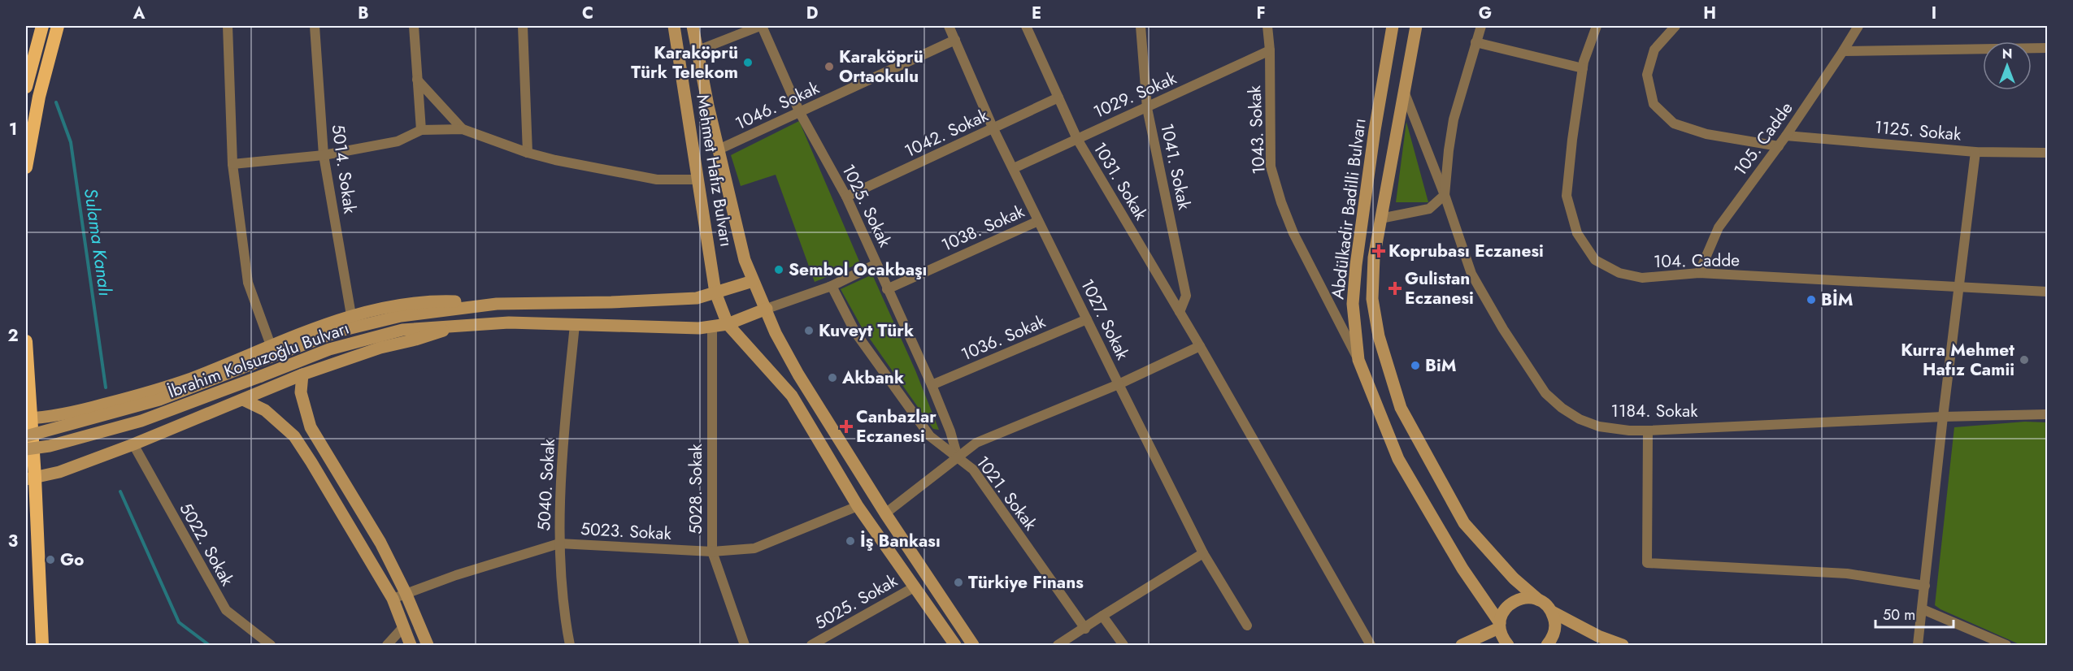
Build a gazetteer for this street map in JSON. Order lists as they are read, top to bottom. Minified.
{"streets":{"main road":["Mehmet Hafız Bulvarı","Abdülkadir Badilli Bulvarı","İbrahim Kolsuzoğlu Bulvarı"],"street":["1029. Sokak","1046. Sokak","1043. Sokak","1125. Sokak","1042. Sokak","105. Cadde","1041. Sokak","5014. Sokak","1031. Sokak","1025. Sokak","1038. Sokak","104. Cadde","1027. Sokak","1036. Sokak","1184. Sokak","5040. Sokak","5028. Sokak","1021. Sokak","5023. Sokak","5022. Sokak","5025. Sokak"]},"crossings":[["1029. Sokak","1043. Sokak"],["1029. Sokak","1041. Sokak"],["1029. Sokak","1031. Sokak"],["1029. Sokak","1027. Sokak"],["1046. Sokak","Mehmet Hafız Bulvarı"],["1046. Sokak","1025. Sokak"],["1046. Sokak","1027. Sokak"],["1043. Sokak","Abdülkadir Badilli Bulvarı"],["1125. Sokak","105. Cadde"],["1042. Sokak","1031. Sokak"],["1042. Sokak","1025. Sokak"],["1042. Sokak","1027. Sokak"],["105. Cadde","104. Cadde"],["1041. Sokak","1031. Sokak"],["Mehmet Hafız Bulvarı","1027. Sokak"],["Mehmet Hafız Bulvarı","İbrahim Kolsuzoğlu Bulvarı"],["1025. Sokak","1038. Sokak"],["1025. Sokak","1027. Sokak"],["1025. Sokak","1036. Sokak"],["1025. Sokak","1021. Sokak"],["Abdülkadir Badilli Bulvarı","1184. Sokak"],["1038. Sokak","1027. Sokak"],["1027. Sokak","1036. Sokak"],["1027. Sokak","1021. Sokak"],["İbrahim Kolsuzoğlu Bulvarı","5040. Sokak"],["İbrahim Kolsuzoğlu Bulvarı","5028. Sokak"],["5040. Sokak","5023. Sokak"],["5028. Sokak","5023. Sokak"]],"water":["Sulama Kanalı"],"places":{"other":["Karaköprü Türk Telekom","Karaköprü Ortaokulu","Sembol Ocakbaşı","BİM","Kuveyt Türk","Kurra Mehmet Hafız Camii","BiM","Akbank","İş Bankası","Go","Türkiye Finans"],"health":["Koprubası Eczanesi","Gulistan Eczanesi","Canbazlar Eczanesi"]},"scale_bar":"50 m","north":"top","grid":{"columns":["A","B","C","D","E","F","G","H","I"],"rows":["1","2","3"]}}
